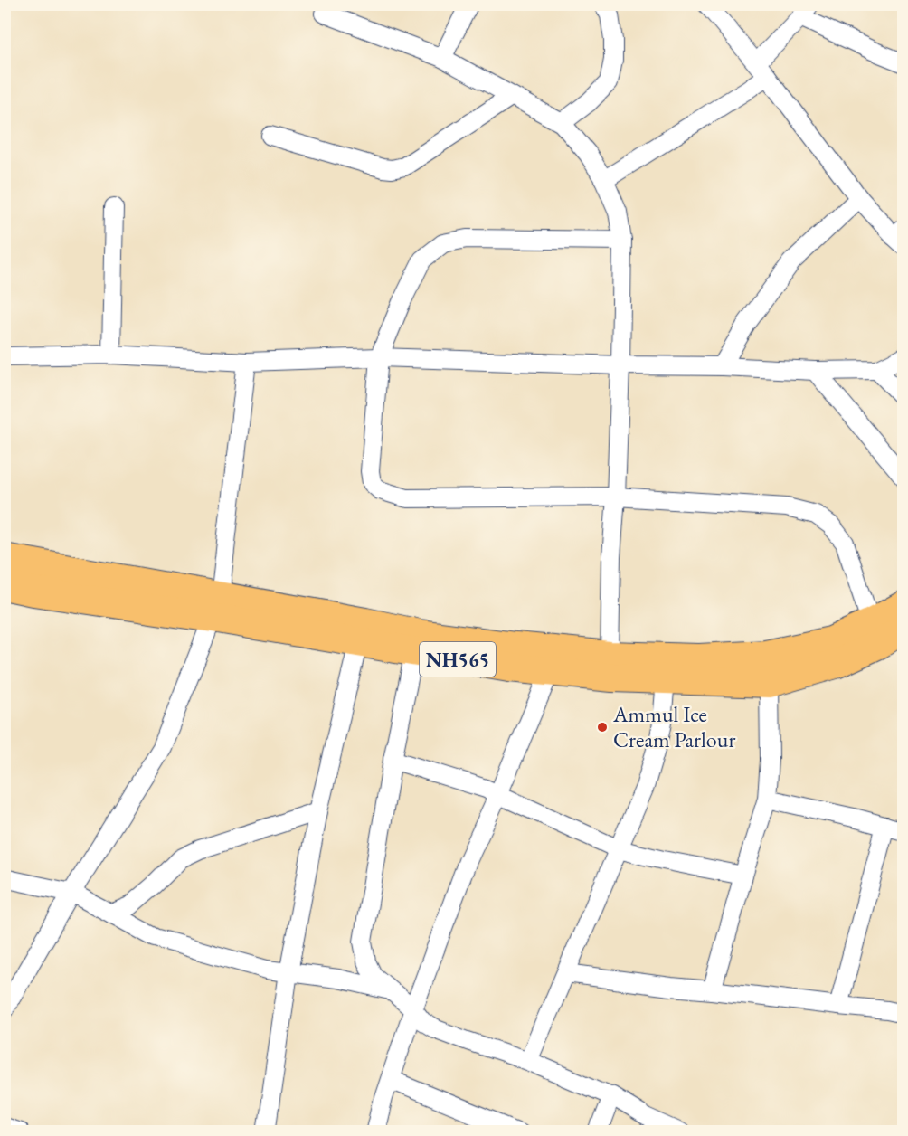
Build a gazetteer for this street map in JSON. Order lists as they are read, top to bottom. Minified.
{"streets":{"highway":["NH565"]},"places":["Ammul Ice Cream Parlour"]}
